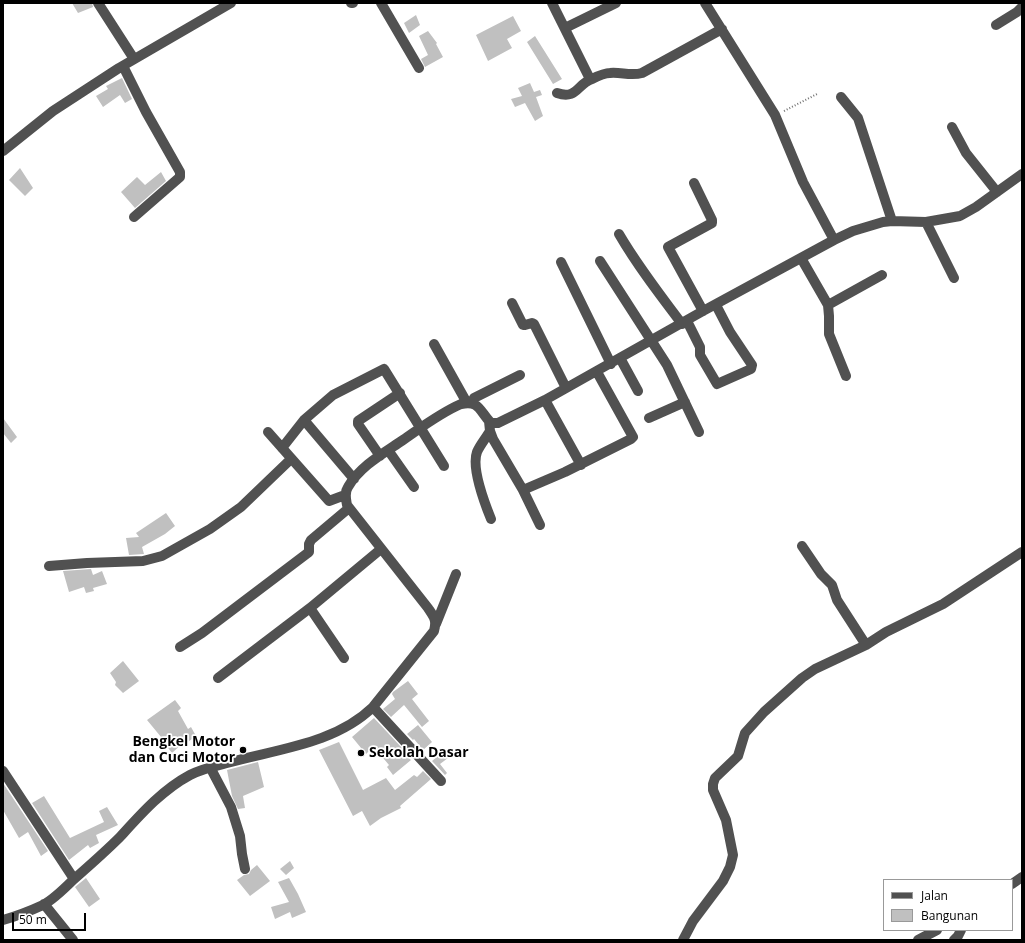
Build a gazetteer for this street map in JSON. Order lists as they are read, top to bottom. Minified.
{"places":["Bengkel Motor dan Cuci Motor","Sekolah Dasar"],"legend":["Jalan","Bangunan"],"scale_bar":"50 m"}
